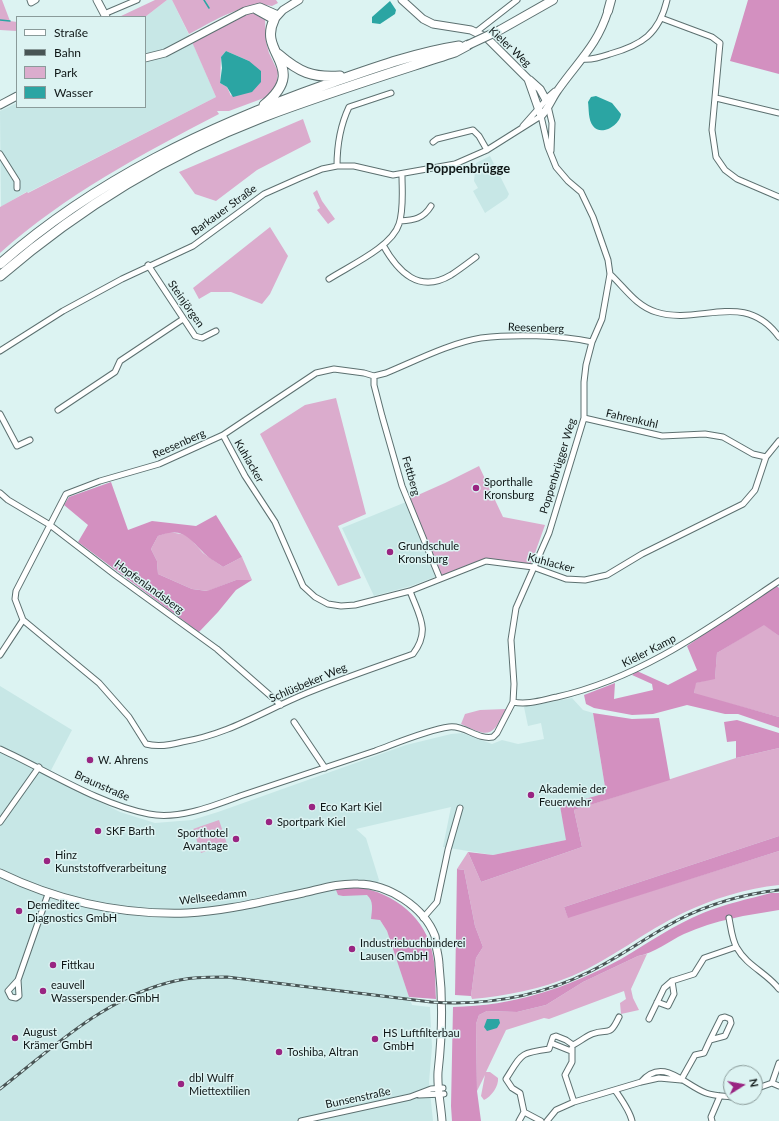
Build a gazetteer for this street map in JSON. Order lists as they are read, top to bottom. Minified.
{"streets":{"main road":["Kieler Weg","Barkauer Straße","Poppenbrügger Weg","Wellseedamm"],"street":["Steinjörgen","Reesenberg","Fahrenkuhl","Kuhlacker","Fettberg","Hopfenlandsberg","Kieler Kamp","Schlüsbeker Weg","Braunstraße","Bunsenstraße"]},"crossings":[["Kieler Weg","Barkauer Straße"],["Kieler Weg","Poppenbrügger Weg"],["Barkauer Straße","Steinjörgen"],["Barkauer Straße","Poppenbrügger Weg"],["Reesenberg","Kuhlacker"],["Reesenberg","Poppenbrügger Weg"],["Reesenberg","Fettberg"],["Reesenberg","Hopfenlandsberg"],["Reesenberg","Schlüsbeker Weg"],["Fahrenkuhl","Kuhlacker"],["Fahrenkuhl","Poppenbrügger Weg"],["Kuhlacker","Poppenbrügger Weg"],["Kuhlacker","Fettberg"],["Kuhlacker","Schlüsbeker Weg"],["Poppenbrügger Weg","Kieler Kamp"],["Poppenbrügger Weg","Braunstraße"],["Hopfenlandsberg","Schlüsbeker Weg"],["Wellseedamm","Bunsenstraße"]],"districts":["Poppenbrügge"],"places":["Sporthalle Kronsburg","Grundschule Kronsburg","W. Ahrens","Akademie der Feuerwehr","Eco Kart Kiel","Sportpark Kiel","SKF Barth","Sporthotel Avantage","Hinz Kunststoffverarbeitung","Demeditec Diagnostics GmbH","Industriebuchbinderei Lausen GmbH","Fittkau","eauvell Wasserspender GmbH","August Krämer GmbH","HS Luftfilterbau GmbH","Toshiba, Altran","dbl Wulff Miettextilien"],"legend":["Straße","Bahn","Park","Wasser"],"north":"right"}
